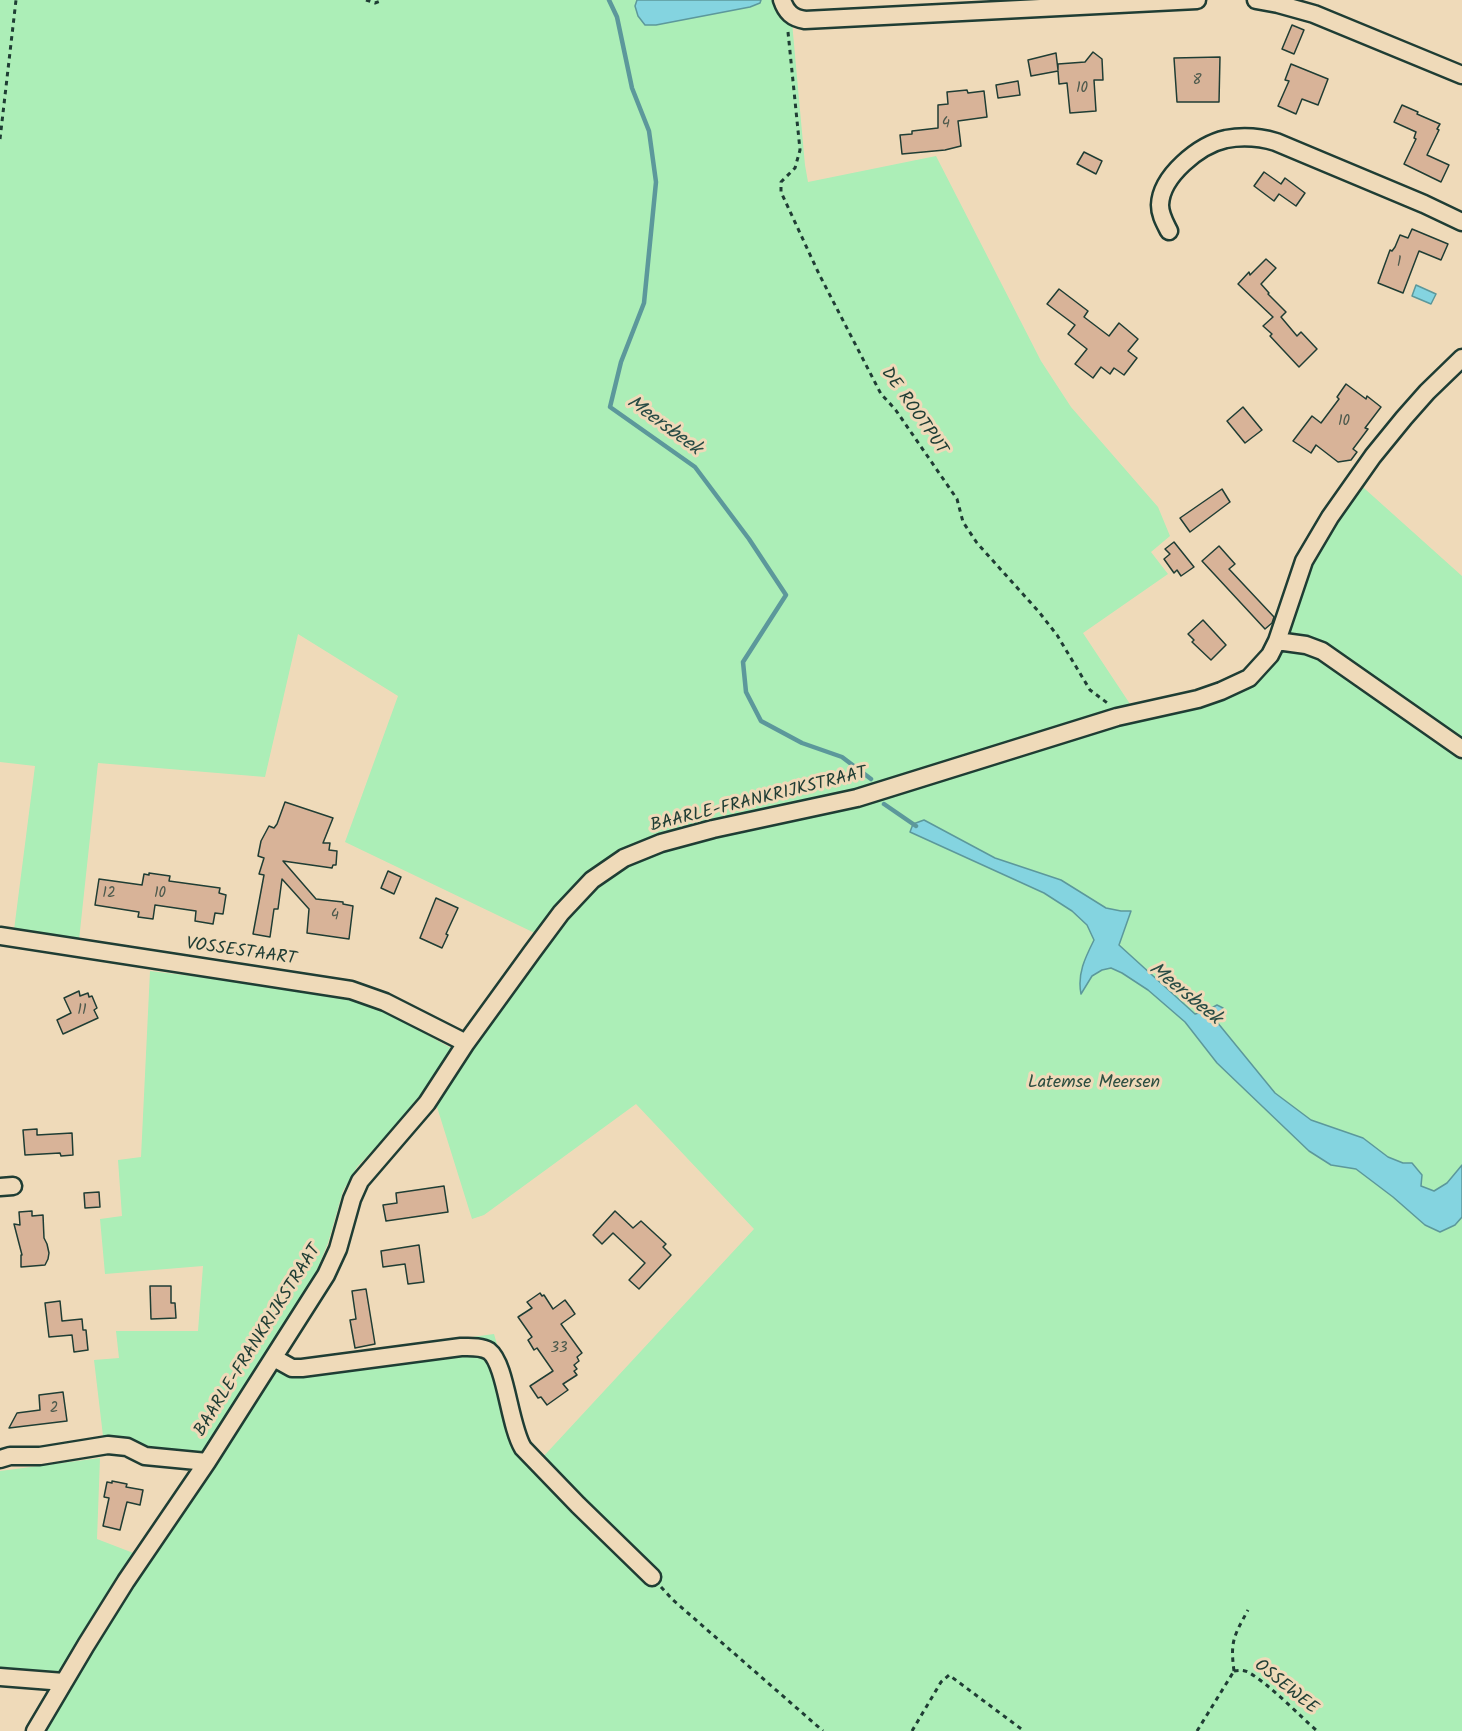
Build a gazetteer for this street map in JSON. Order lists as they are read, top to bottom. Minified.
{"streets":{"street":["BAARLE-FRANKRIJKSTRAAT","VOSSESTAART"],"path":["DE ROOTPUT","OSSEWEE"]},"crossings":[["DE ROOTPUT","BAARLE-FRANKRIJKSTRAAT"],["BAARLE-FRANKRIJKSTRAAT","VOSSESTAART"]],"water":["Meersbeek"],"parks":["Latemse Meersen"],"house_numbers":["8","10","4","1","10","12","10","4","11","33","2"]}
